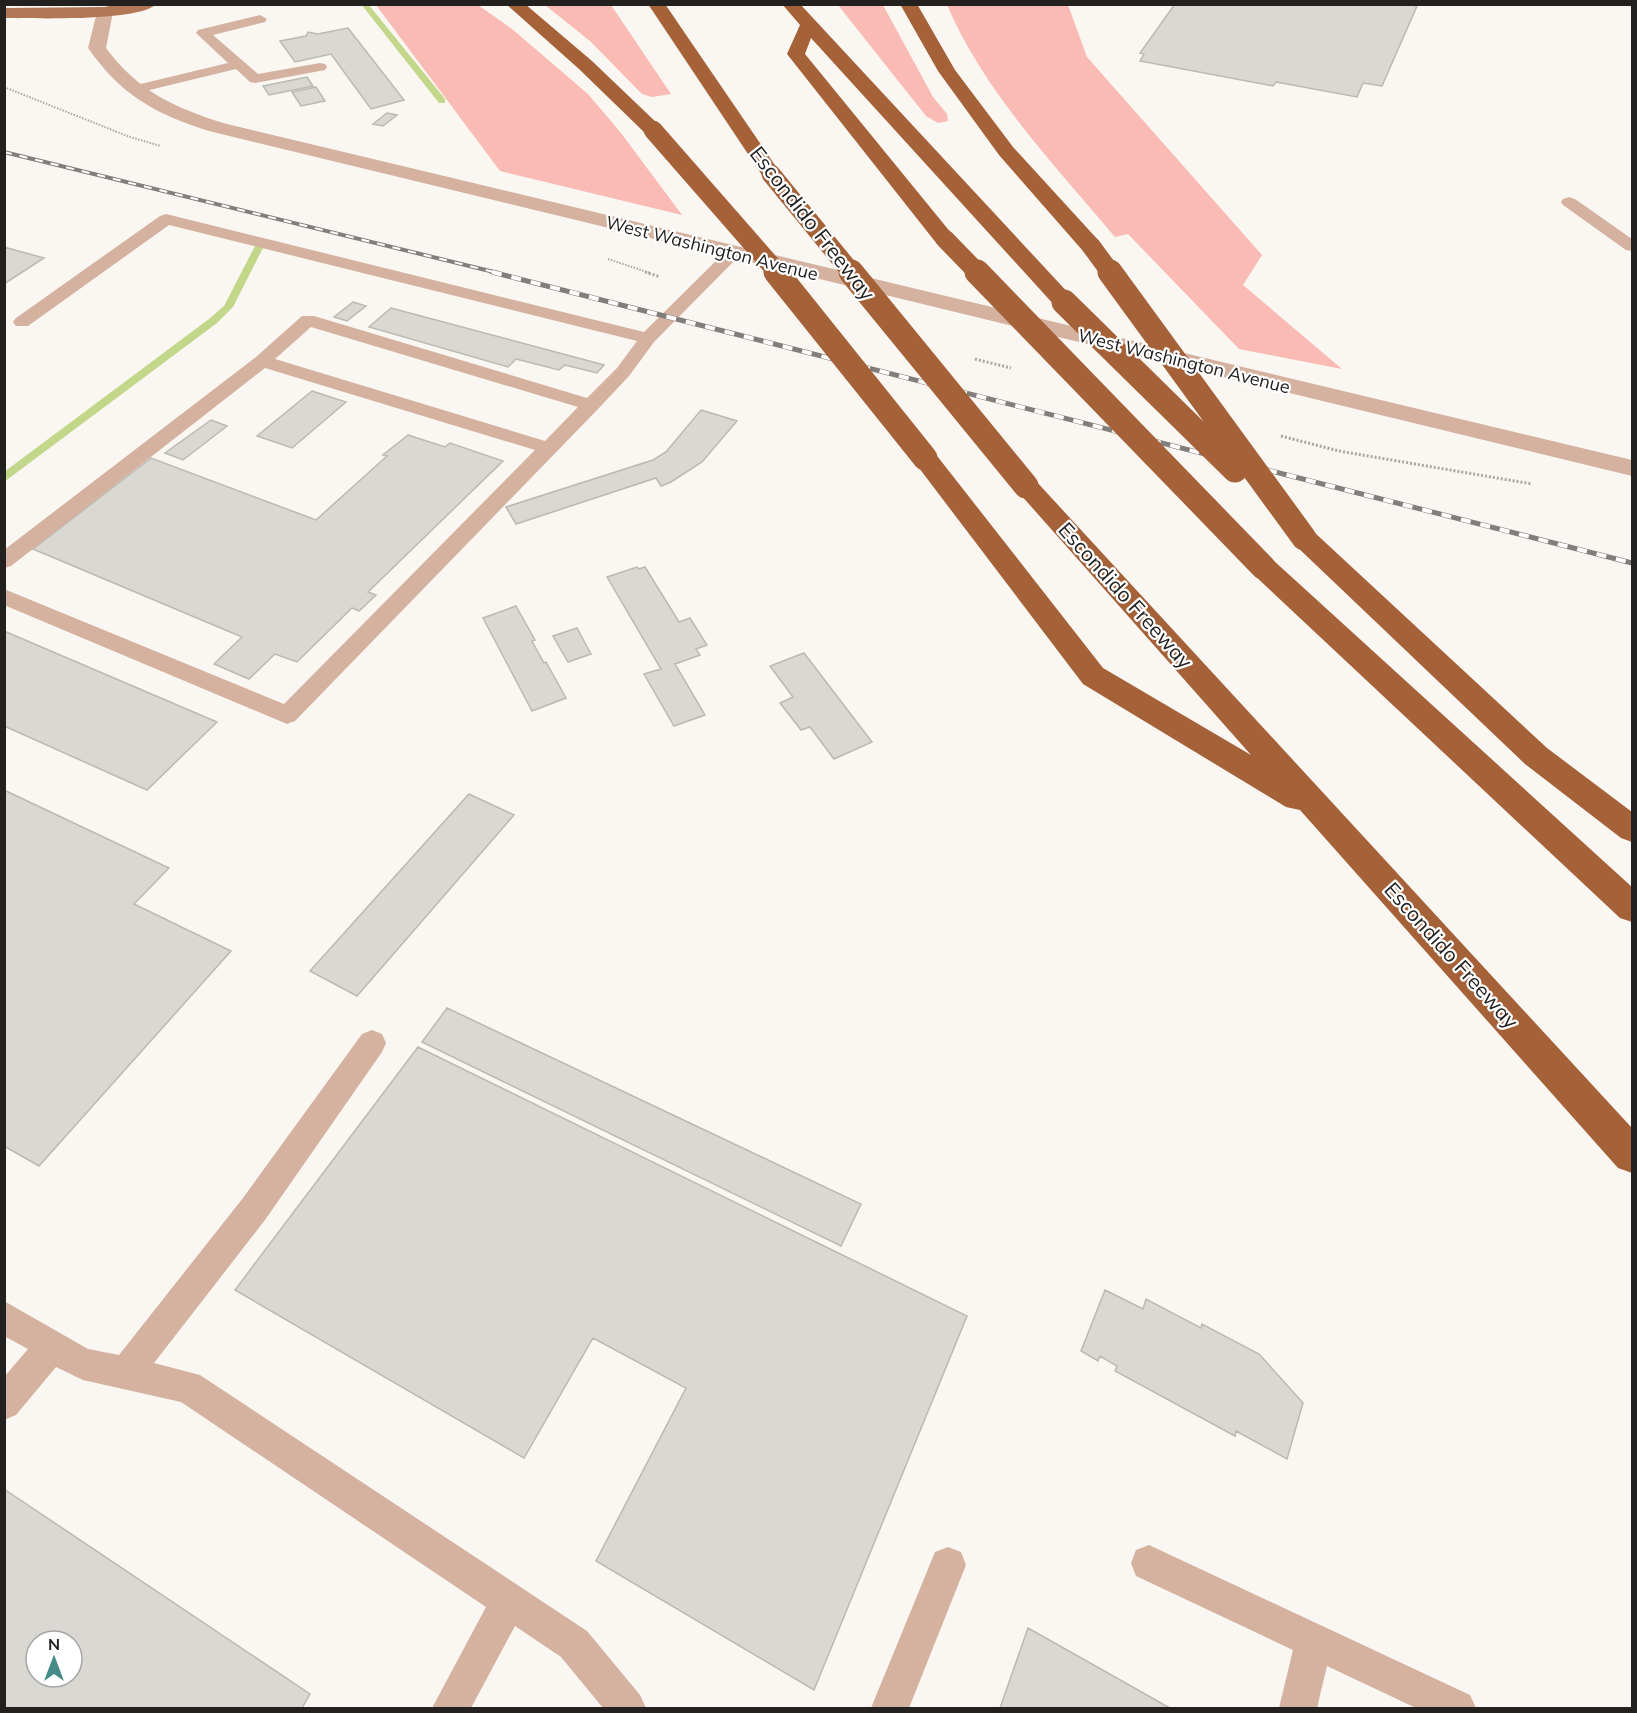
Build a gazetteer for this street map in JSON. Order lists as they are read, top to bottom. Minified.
{"streets":{"highway":["Escondido Freeway"],"street":["West Washington Avenue"]},"north":"top"}
